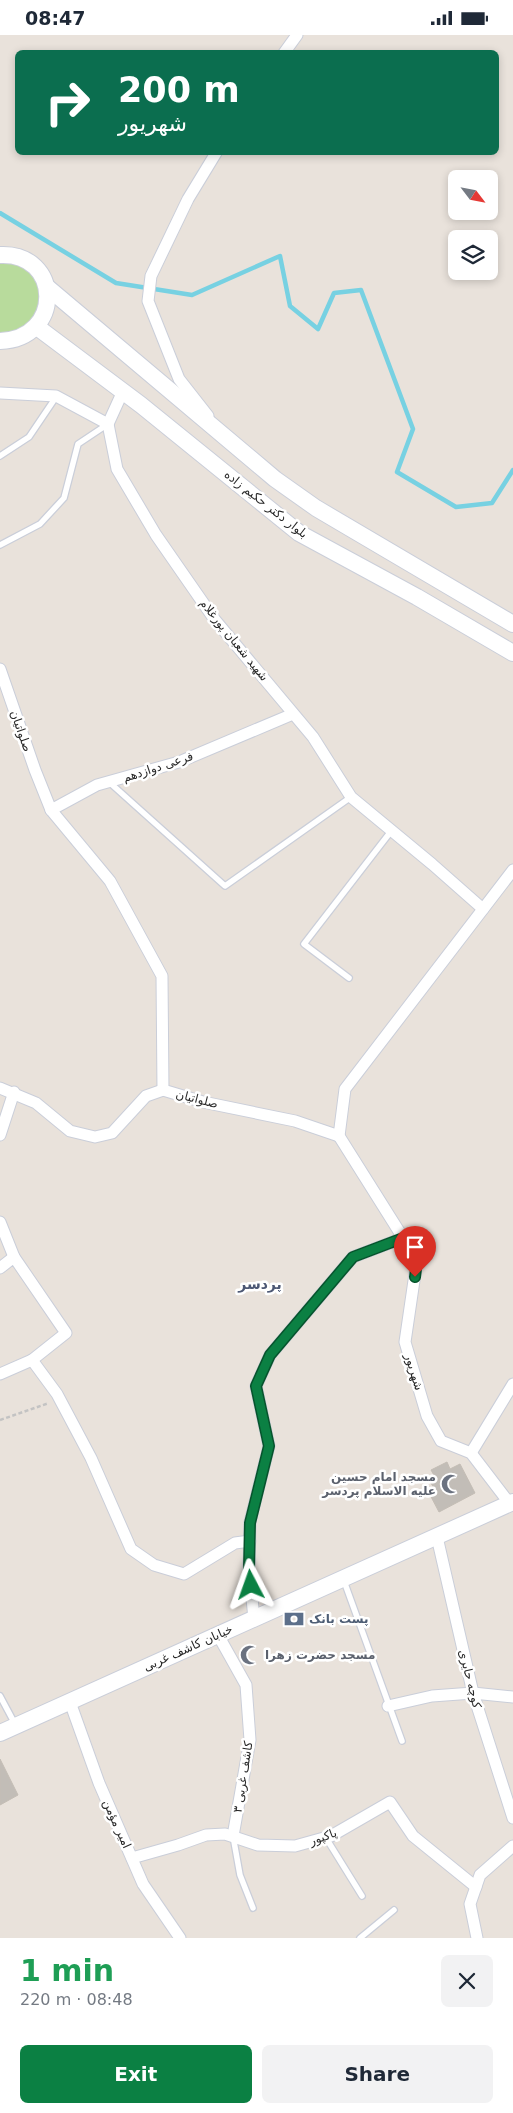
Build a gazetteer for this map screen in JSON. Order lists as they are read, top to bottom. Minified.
{"streets":{"main road":["بلوار دکتر حکیم زاده","خیابان کاشف غربی"],"street":["شهید شعبان پورغلام","صلواتیان","فرعی دوازدهم","شهریور","کوچه حایری","کاشف غربی ۳","امیر مؤمن","پاکپور"]},"crossings":[["شهید شعبان پورغلام","فرعی دوازدهم"],["صلواتیان","فرعی دوازدهم"],["صلواتیان","شهریور"],["خیابان کاشف غربی","کوچه حایری"],["خیابان کاشف غربی","کاشف غربی ۳"],["خیابان کاشف غربی","امیر مؤمن"],["کاشف غربی ۳","پاکپور"],["امیر مؤمن","پاکپور"]],"districts":["پردسر"],"places":{"mosque":["مسجد امام حسین علیه الاسلام پردسر","مسجد حضرت زهرا"],"bank":["پست بانک"]},"north":"bottom right","page":{"status":"08:47","turn":["200 m","شهریور"],"heading":["1 min","220 m · 08:48"],"buttons":["Exit","Share"]}}
